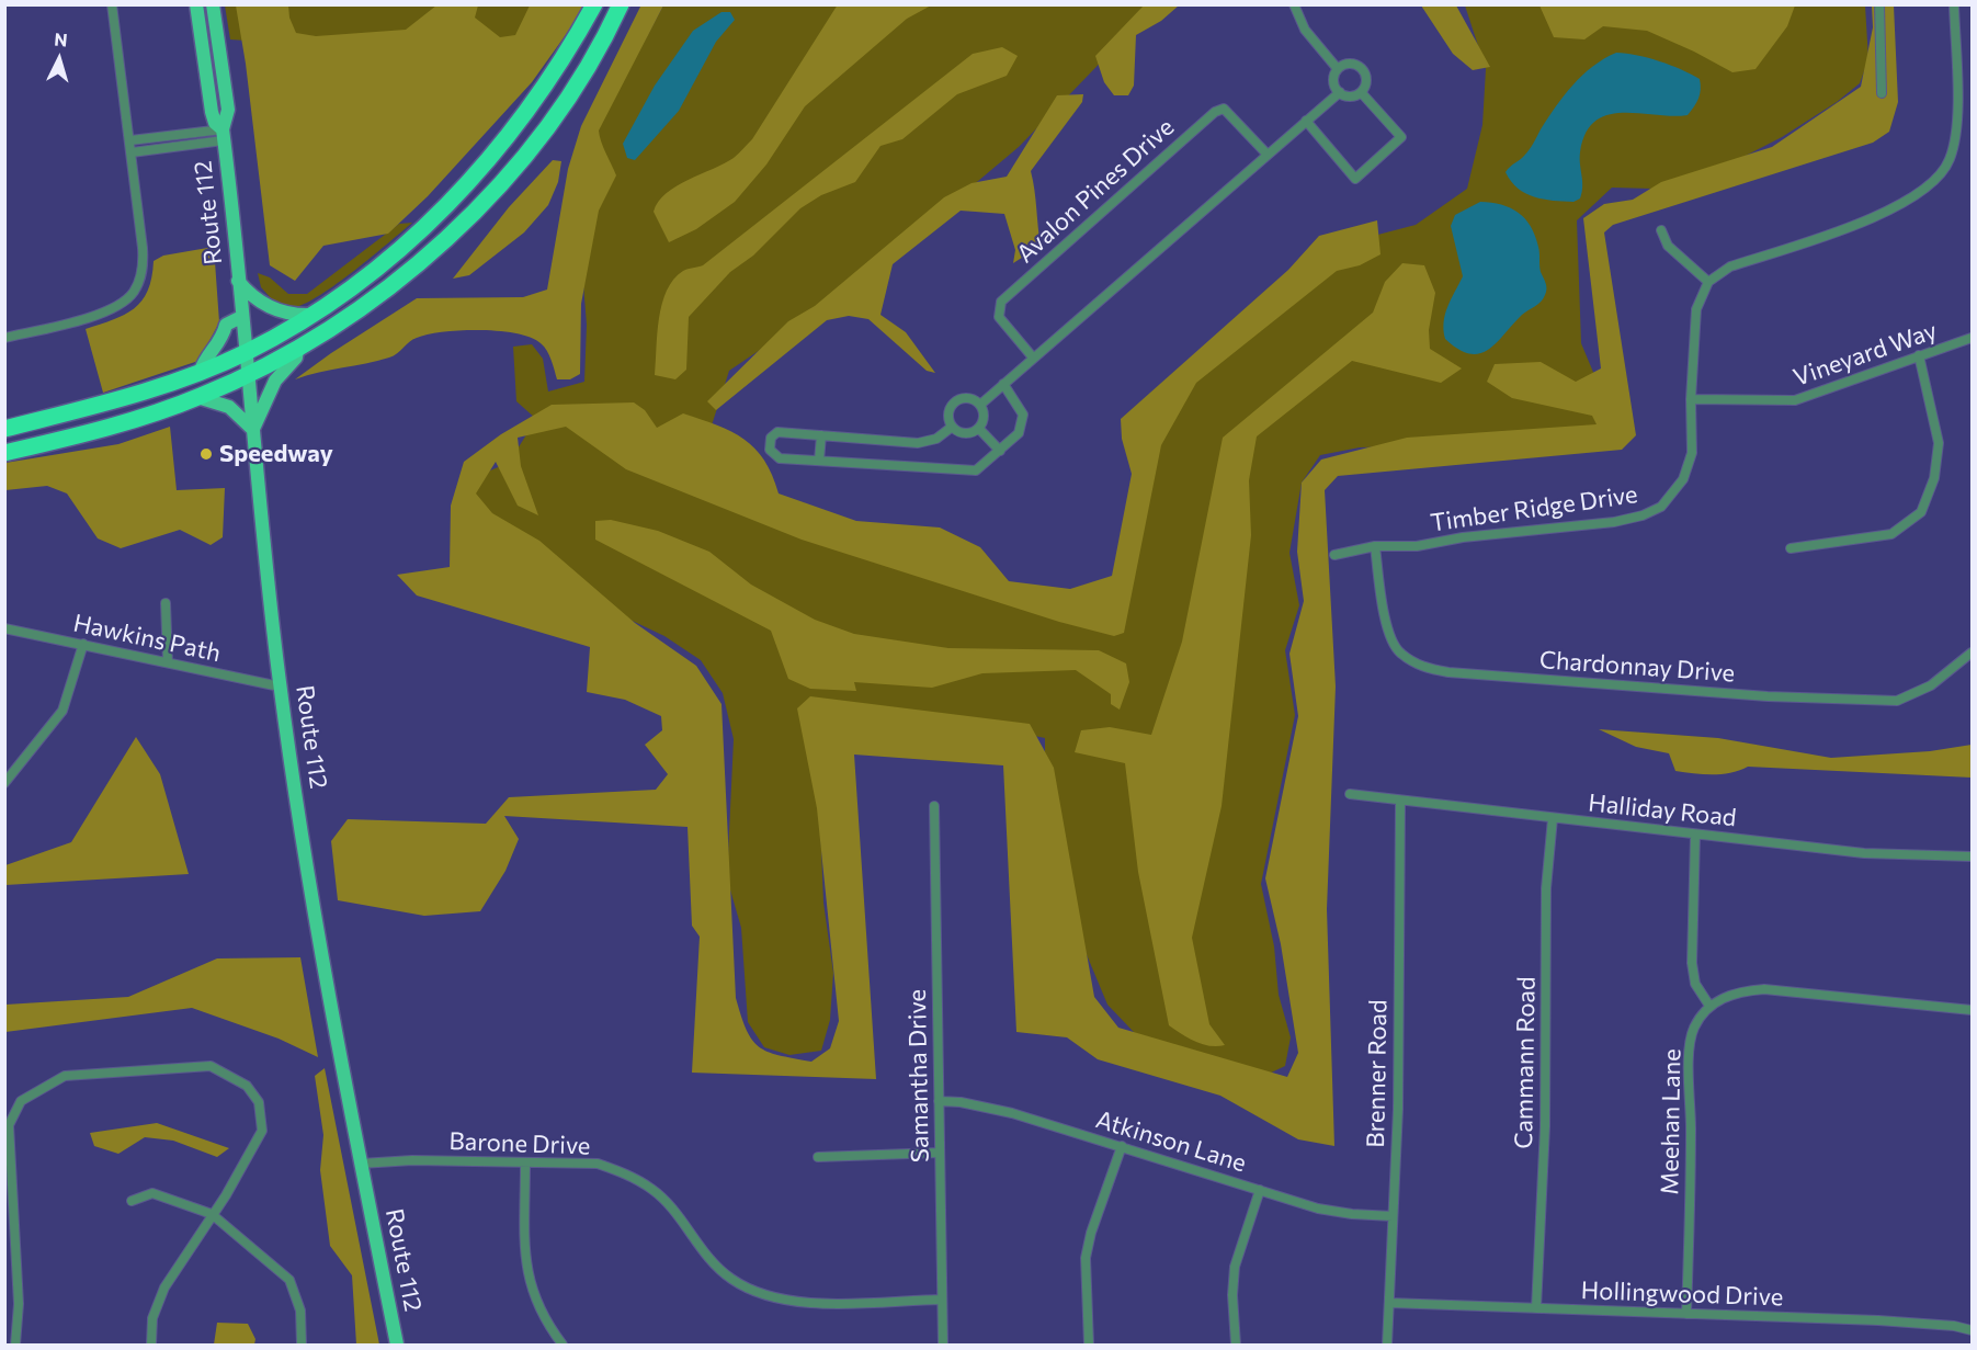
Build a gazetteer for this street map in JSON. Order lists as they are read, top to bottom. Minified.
{"streets":{"main road":["Route 112"],"street":["Avalon Pines Drive","Vineyard Way","Timber Ridge Drive","Hawkins Path","Chardonnay Drive","Halliday Road","Cammann Road","Brenner Road","Samantha Drive","Meehan Lane","Atkinson Lane","Barone Drive","Hollingwood Drive"]},"crossings":[["Route 112","Hawkins Path"],["Route 112","Barone Drive"],["Vineyard Way","Timber Ridge Drive"],["Timber Ridge Drive","Chardonnay Drive"],["Halliday Road","Cammann Road"],["Halliday Road","Brenner Road"],["Cammann Road","Hollingwood Drive"],["Brenner Road","Atkinson Lane"],["Brenner Road","Hollingwood Drive"],["Samantha Drive","Atkinson Lane"],["Samantha Drive","Barone Drive"],["Meehan Lane","Hollingwood Drive"]],"places":["Speedway"],"north":"top"}
